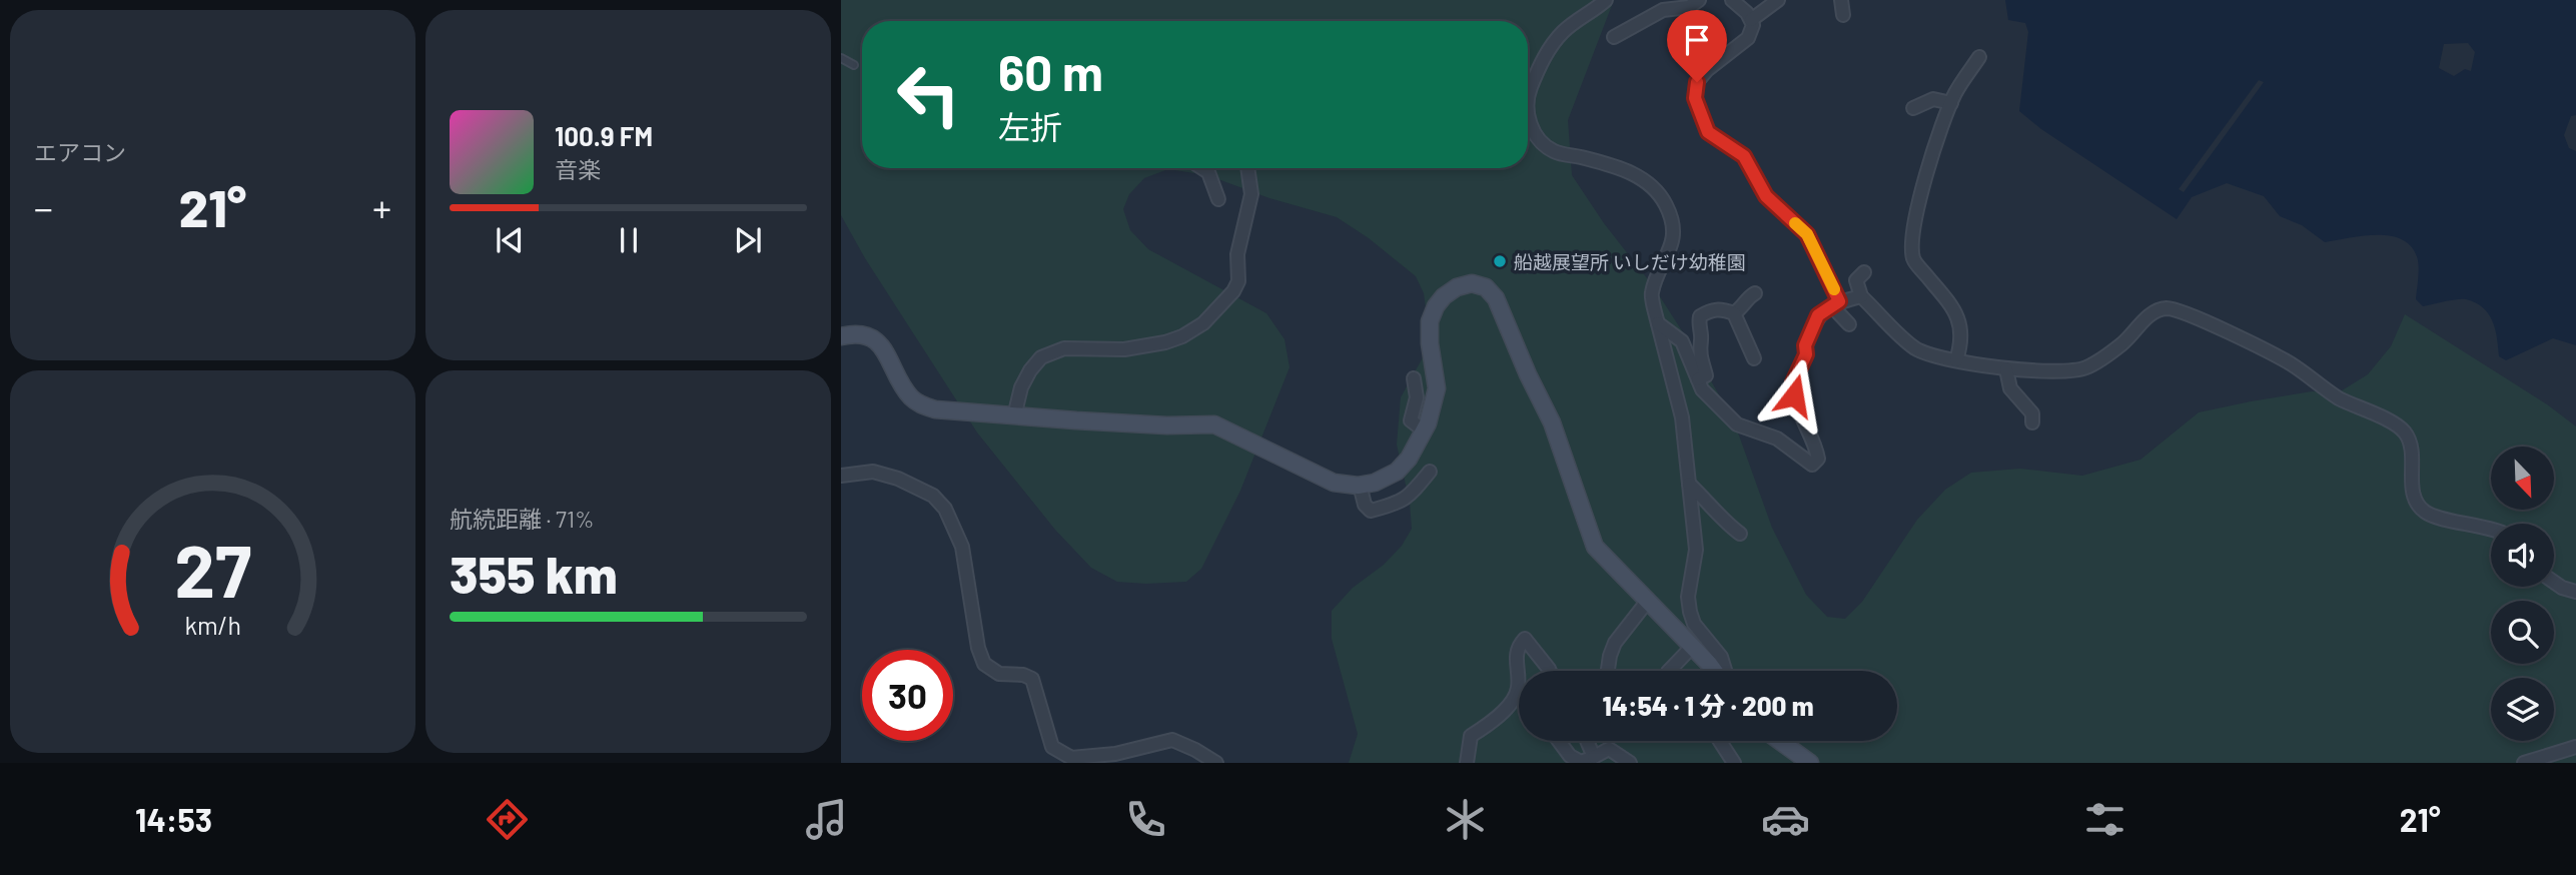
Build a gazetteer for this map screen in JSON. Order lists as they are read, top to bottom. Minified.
{"places":["船越展望所 いしだけ幼稚園"],"north":"bottom right","page":{"tile":["エアコン",["航続距離 · 71%","355 km"]],"turn":["60 m","左折"],"song":["100.9 FM","音楽"],"heat":["−","21°","+"],"limit":"30","trip":"14:54 · 1 分 · 200 m","tabs":["14:53","21°"],"gauge":["27","km/h"]}}
